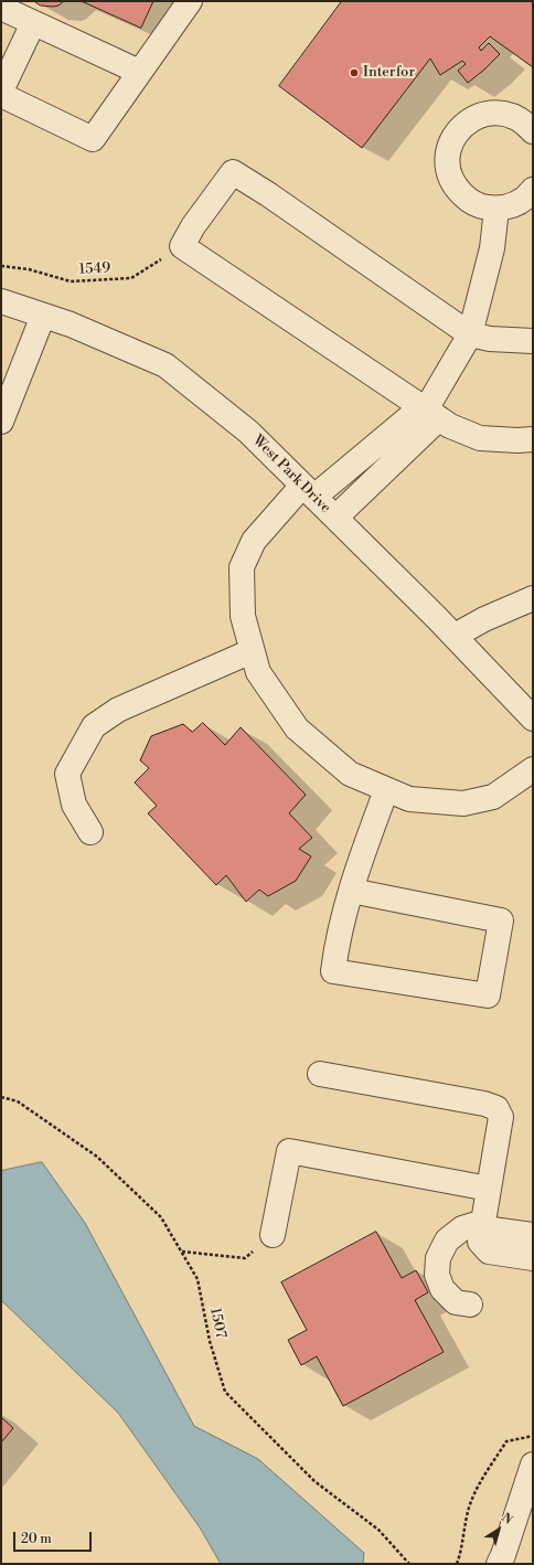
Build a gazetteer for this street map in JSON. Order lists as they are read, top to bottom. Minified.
{"streets":{"street":["West Park Drive"],"path":["1549","1507"]},"places":["Interfor"],"scale_bar":"20 m","north":"top right"}
